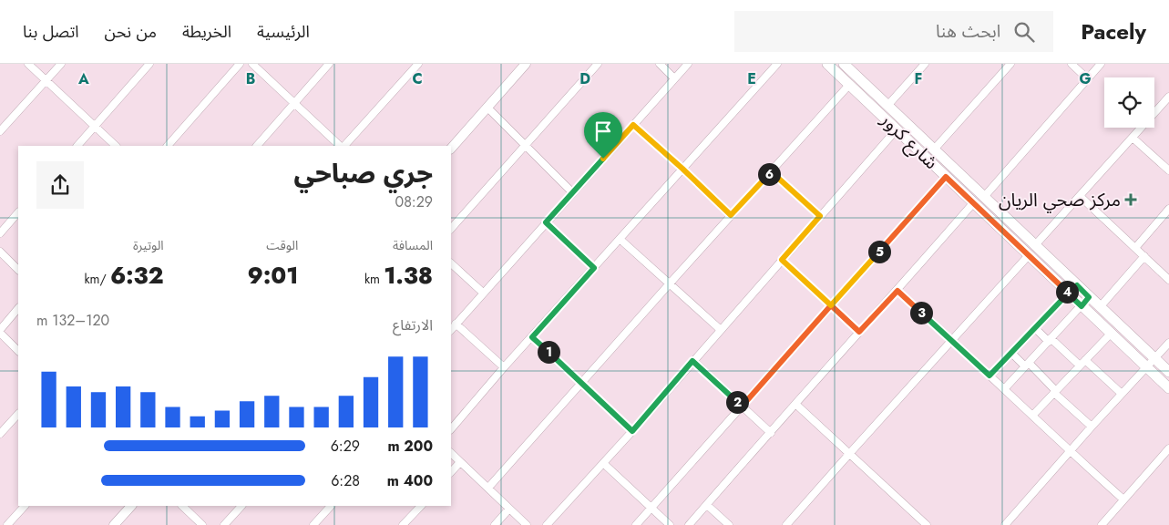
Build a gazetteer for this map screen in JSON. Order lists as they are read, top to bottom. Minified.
{"streets":{"main road":["شارع كرور"]},"places":{"health":["مركز صحي الريان"]},"page":{"header":"Pacely","search":"ابحث هنا","nav":["الرئيسية","الخريطة","من نحن","اتصل بنا"],"heading":["جري صباحي","08:29"],"pins":["6","5","4","3","1","2"],"stats":[["المسافة","1.38 km"],["الوقت","9:01"],["الوتيرة","6:32 /km"]],"chart":["الارتفاع","120–132 m"],"list":[{"name":"200 m","note":"6:29"},{"name":"400 m","note":"6:28"}]},"grid":{"columns":["A","B","C","D","E","F","G"]}}
